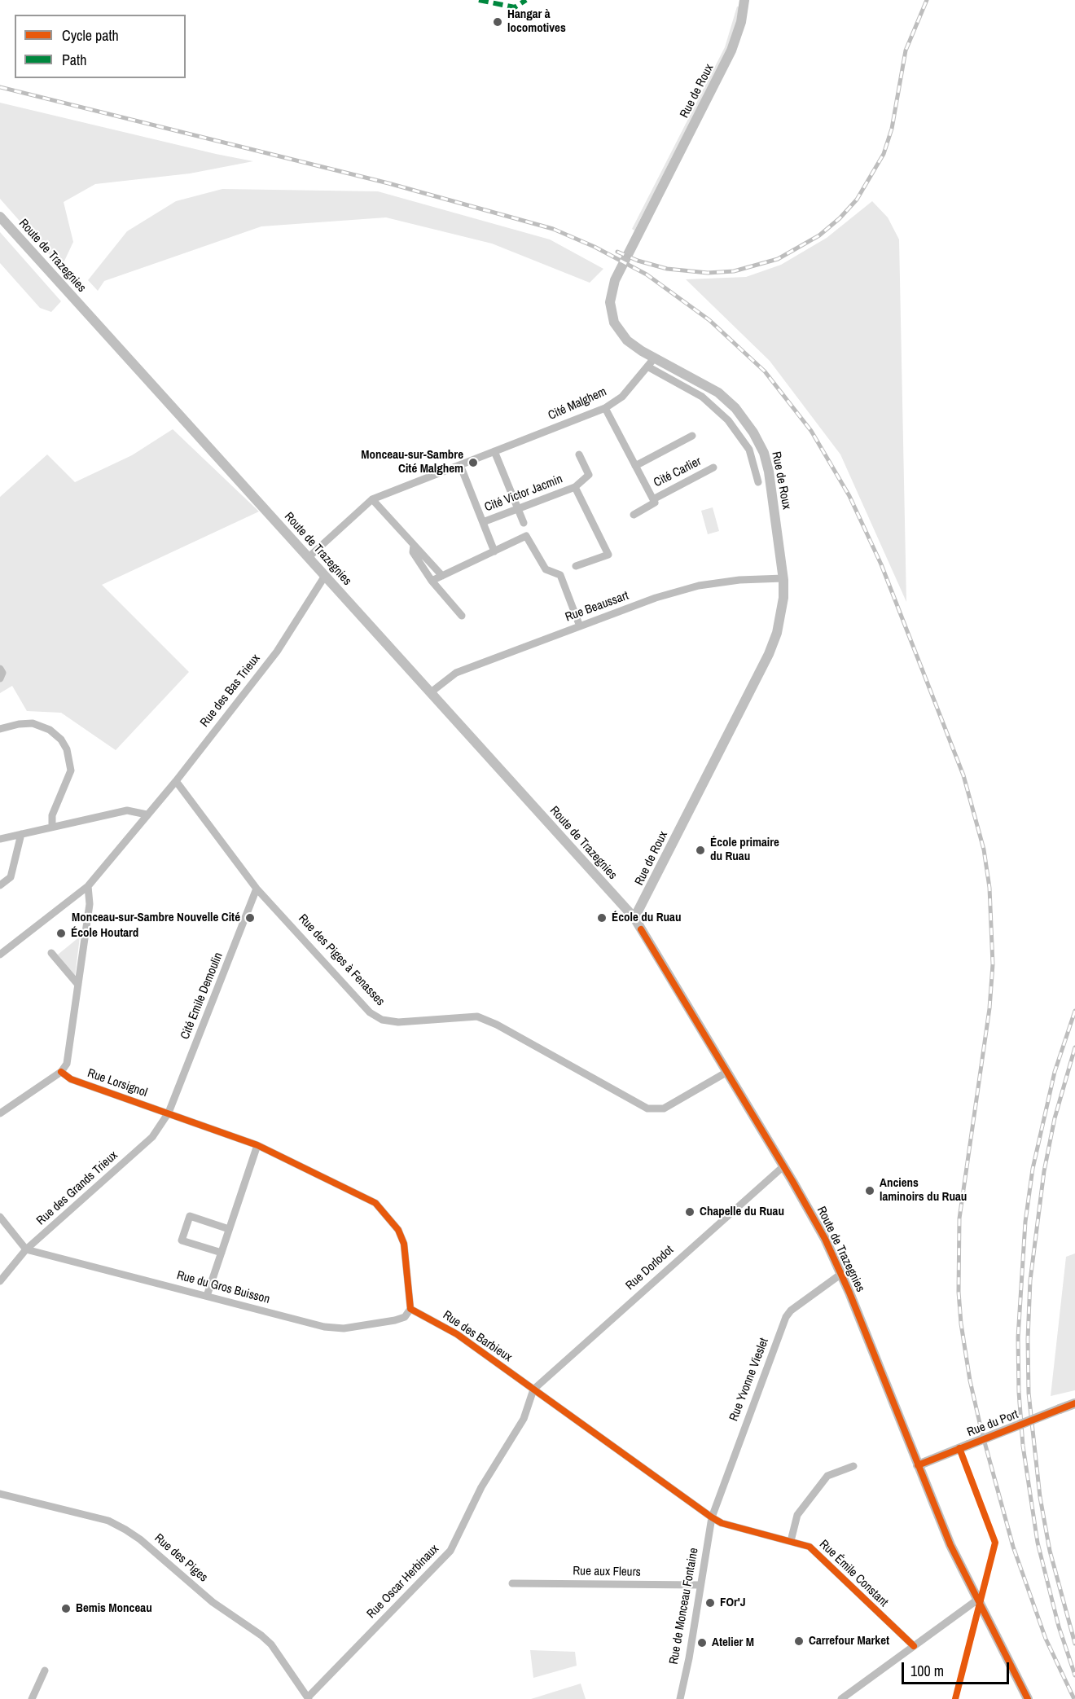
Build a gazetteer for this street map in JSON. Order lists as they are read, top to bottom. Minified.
{"streets":{"main road":["Rue de Roux","Route de Trazegnies","Rue du Port"],"street":["Cité Malghem","Cité Carlier","Cité Victor Jacmin","Rue Beaussart","Rue des Bas Trieux","Rue des Piges à Fenasses","Cité Emile Demoulin","Rue Lorsignol","Rue des Grands Trieux","Rue Dorlodot","Rue du Gros Buisson","Rue des Barbieux","Rue Yvonne Vieslet","Rue des Piges","Rue aux Fleurs","Rue Émile Constant","Rue Oscar Herbinaux","Rue de Monceau Fontaine"]},"crossings":[["Rue de Roux","Route de Trazegnies"],["Rue de Roux","Cité Malghem"],["Rue de Roux","Rue Beaussart"],["Route de Trazegnies","Cité Malghem"],["Route de Trazegnies","Rue Beaussart"],["Route de Trazegnies","Rue des Bas Trieux"],["Route de Trazegnies","Rue des Piges à Fenasses"],["Route de Trazegnies","Rue Dorlodot"],["Route de Trazegnies","Rue Yvonne Vieslet"],["Route de Trazegnies","Rue du Port"],["Cité Malghem","Cité Carlier"],["Rue des Bas Trieux","Rue des Piges à Fenasses"],["Rue des Piges à Fenasses","Cité Emile Demoulin"],["Cité Emile Demoulin","Rue Lorsignol"],["Cité Emile Demoulin","Rue des Grands Trieux"],["Rue Lorsignol","Rue des Grands Trieux"],["Rue des Grands Trieux","Rue du Gros Buisson"],["Rue Dorlodot","Rue des Barbieux"],["Rue Dorlodot","Rue Oscar Herbinaux"],["Rue du Gros Buisson","Rue des Barbieux"],["Rue des Barbieux","Rue Yvonne Vieslet"],["Rue des Barbieux","Rue Émile Constant"],["Rue des Barbieux","Rue Oscar Herbinaux"],["Rue des Barbieux","Rue de Monceau Fontaine"],["Rue Yvonne Vieslet","Rue Émile Constant"],["Rue Yvonne Vieslet","Rue de Monceau Fontaine"],["Rue des Piges","Rue Oscar Herbinaux"],["Rue aux Fleurs","Rue de Monceau Fontaine"],["Rue Émile Constant","Rue de Monceau Fontaine"]],"places":["Hangar à locomotives","Monceau-sur-Sambre Cité Malghem","École primaire du Ruau","Monceau-sur-Sambre Nouvelle Cité","École du Ruau","École Houtard","Anciens laminoirs du Ruau","Chapelle du Ruau","FOr'J","Bemis Monceau","Carrefour Market","Atelier M"],"legend":["Cycle path","Path"],"scale_bar":"100 m"}
